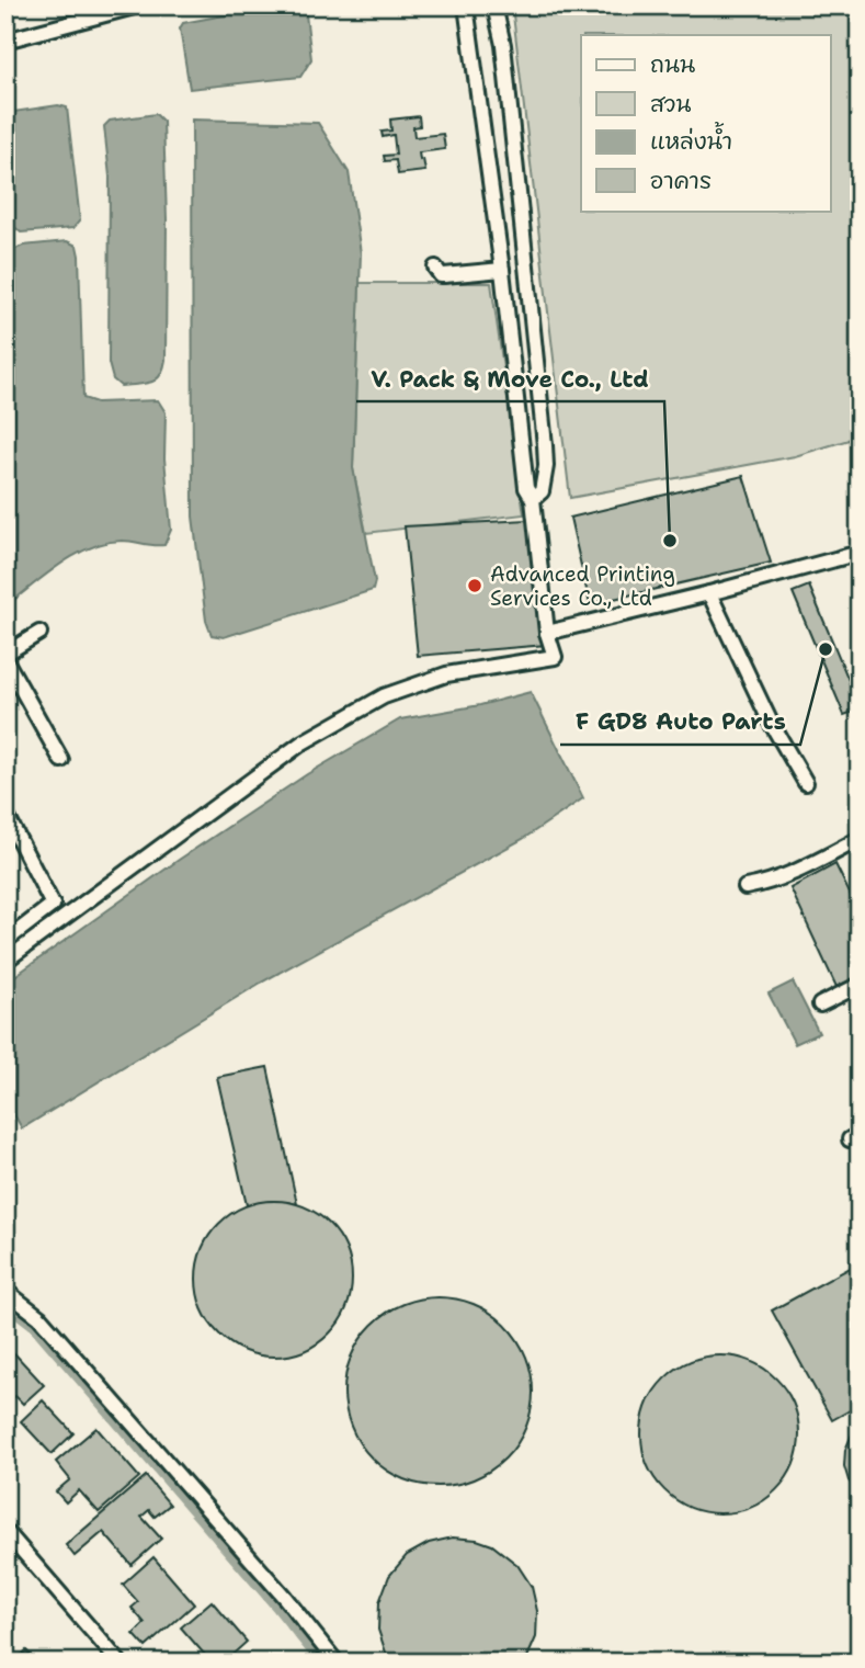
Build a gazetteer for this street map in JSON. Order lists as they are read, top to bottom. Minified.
{"places":["V. Pack & Move Co., Ltd","Advanced Printing Services Co., Ltd","F GD8 Auto Parts"],"legend":["ถนน","สวน","แหล่งน้ำ","อาคาร"]}
